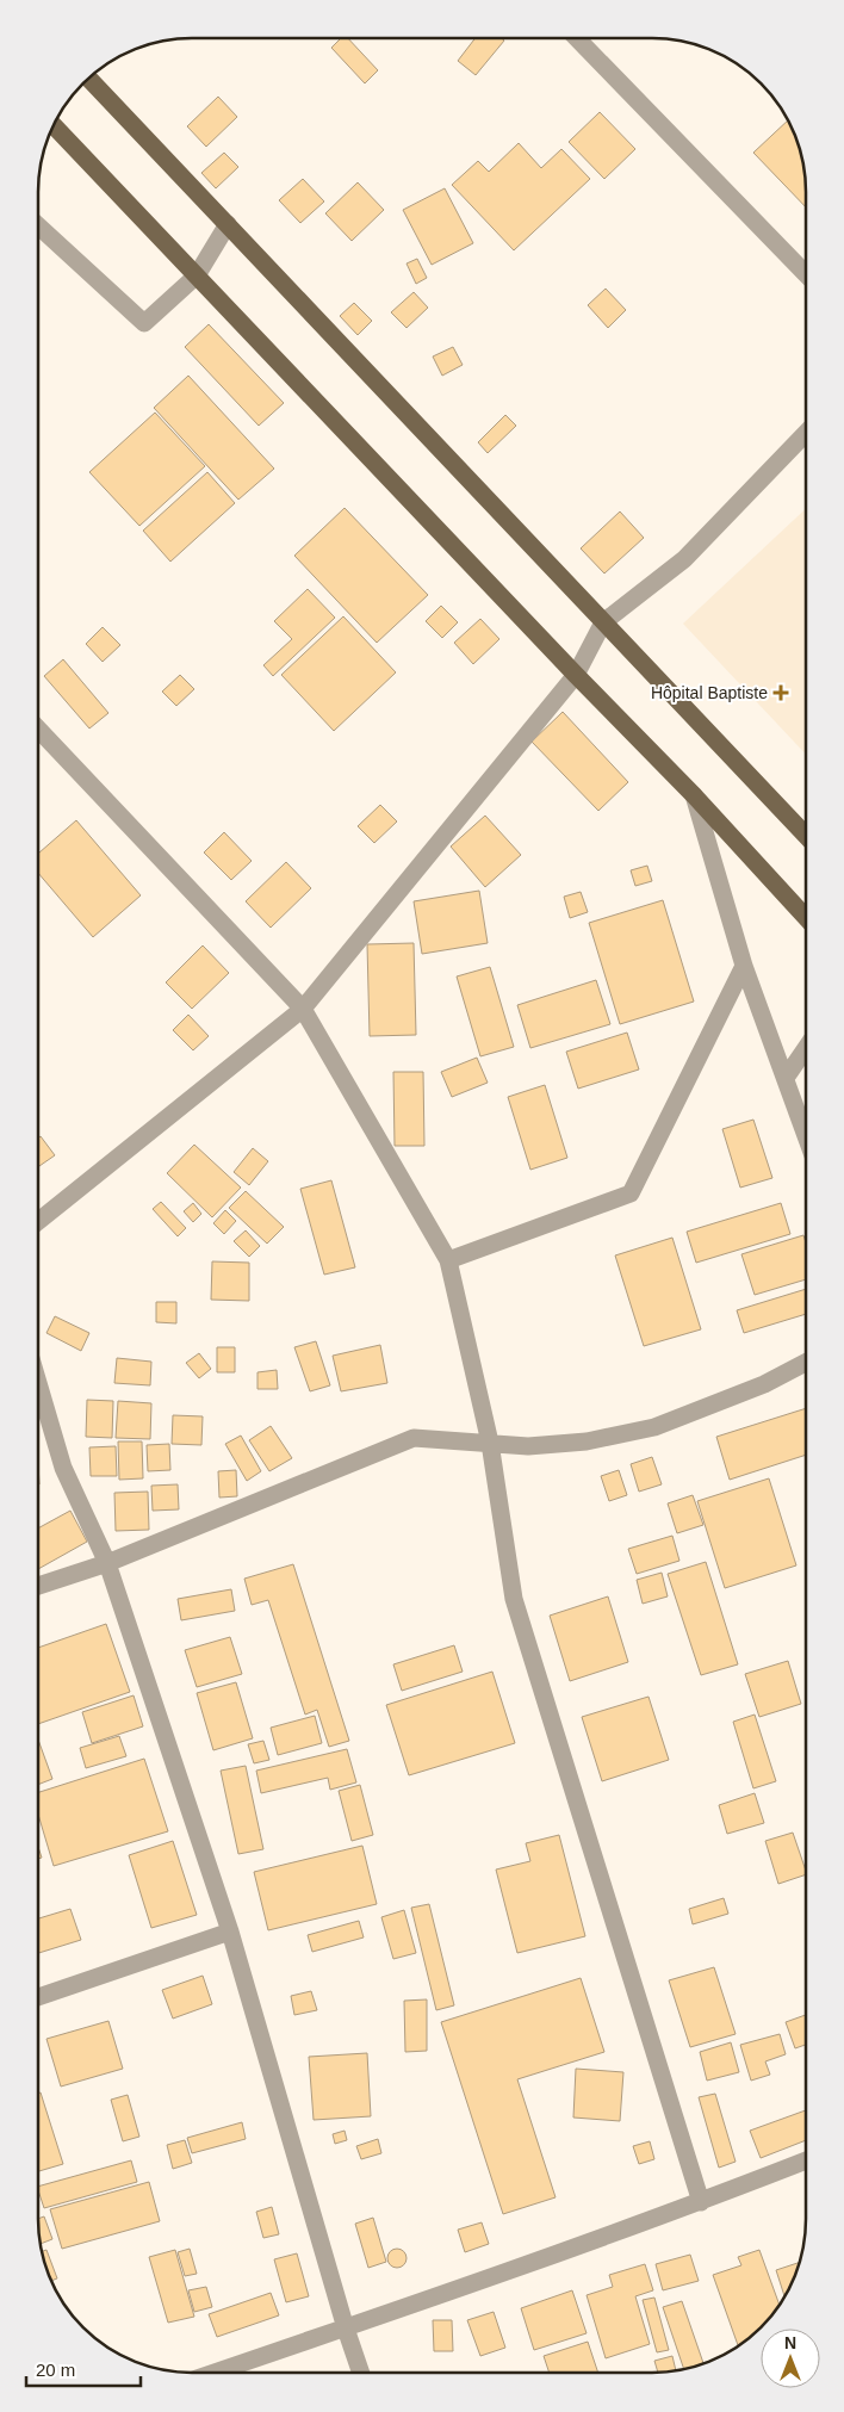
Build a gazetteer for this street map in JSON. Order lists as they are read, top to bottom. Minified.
{"places":{"health":["Hôpital Baptiste"]},"scale_bar":"20 m","north":"top"}
